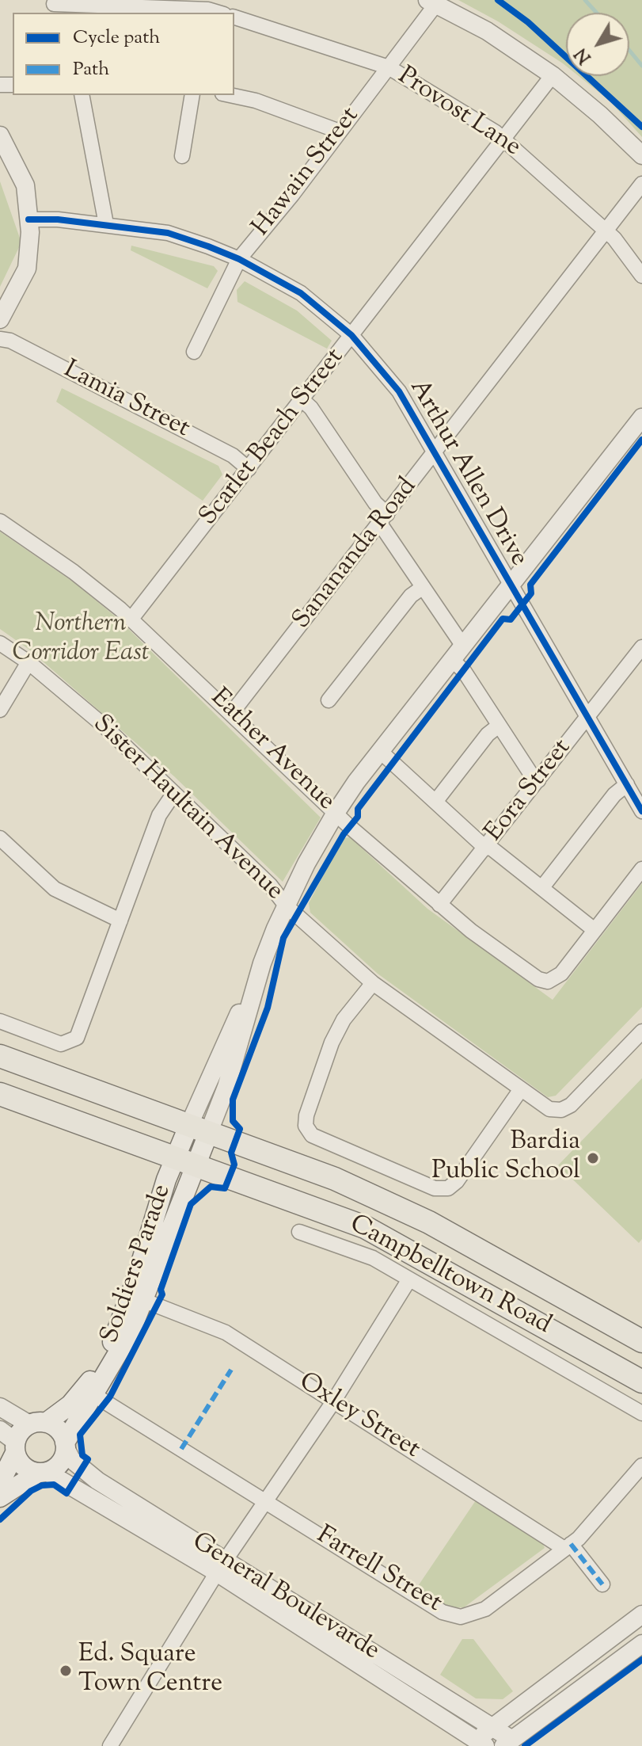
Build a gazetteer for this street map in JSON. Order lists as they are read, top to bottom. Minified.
{"streets":{"main road":["Soldiers Parade","Campbelltown Road"],"street":["Provost Lane","Hawain Street","Lamia Street","Scarlet Beach Street","Arthur Allen Drive","Sanananda Road","Eather Avenue","Eora Street","Sister Haultain Avenue","Oxley Street","Farrell Street","General Boulevarde"]},"crossings":[["Provost Lane","Hawain Street"],["Provost Lane","Scarlet Beach Street"],["Provost Lane","Sanananda Road"],["Hawain Street","Arthur Allen Drive"],["Lamia Street","Scarlet Beach Street"],["Scarlet Beach Street","Arthur Allen Drive"],["Scarlet Beach Street","Eather Avenue"],["Arthur Allen Drive","Sanananda Road"],["Arthur Allen Drive","Eora Street"],["Sanananda Road","Eather Avenue"],["Eather Avenue","Eora Street"],["Soldiers Parade","Campbelltown Road"],["Soldiers Parade","Oxley Street"],["Soldiers Parade","Farrell Street"],["Soldiers Parade","General Boulevarde"],["Oxley Street","Farrell Street"]],"parks":["Northern Corridor East"],"places":["Bardia Public School","Ed. Square Town Centre"],"legend":["Cycle path","Path"],"north":"bottom left"}
